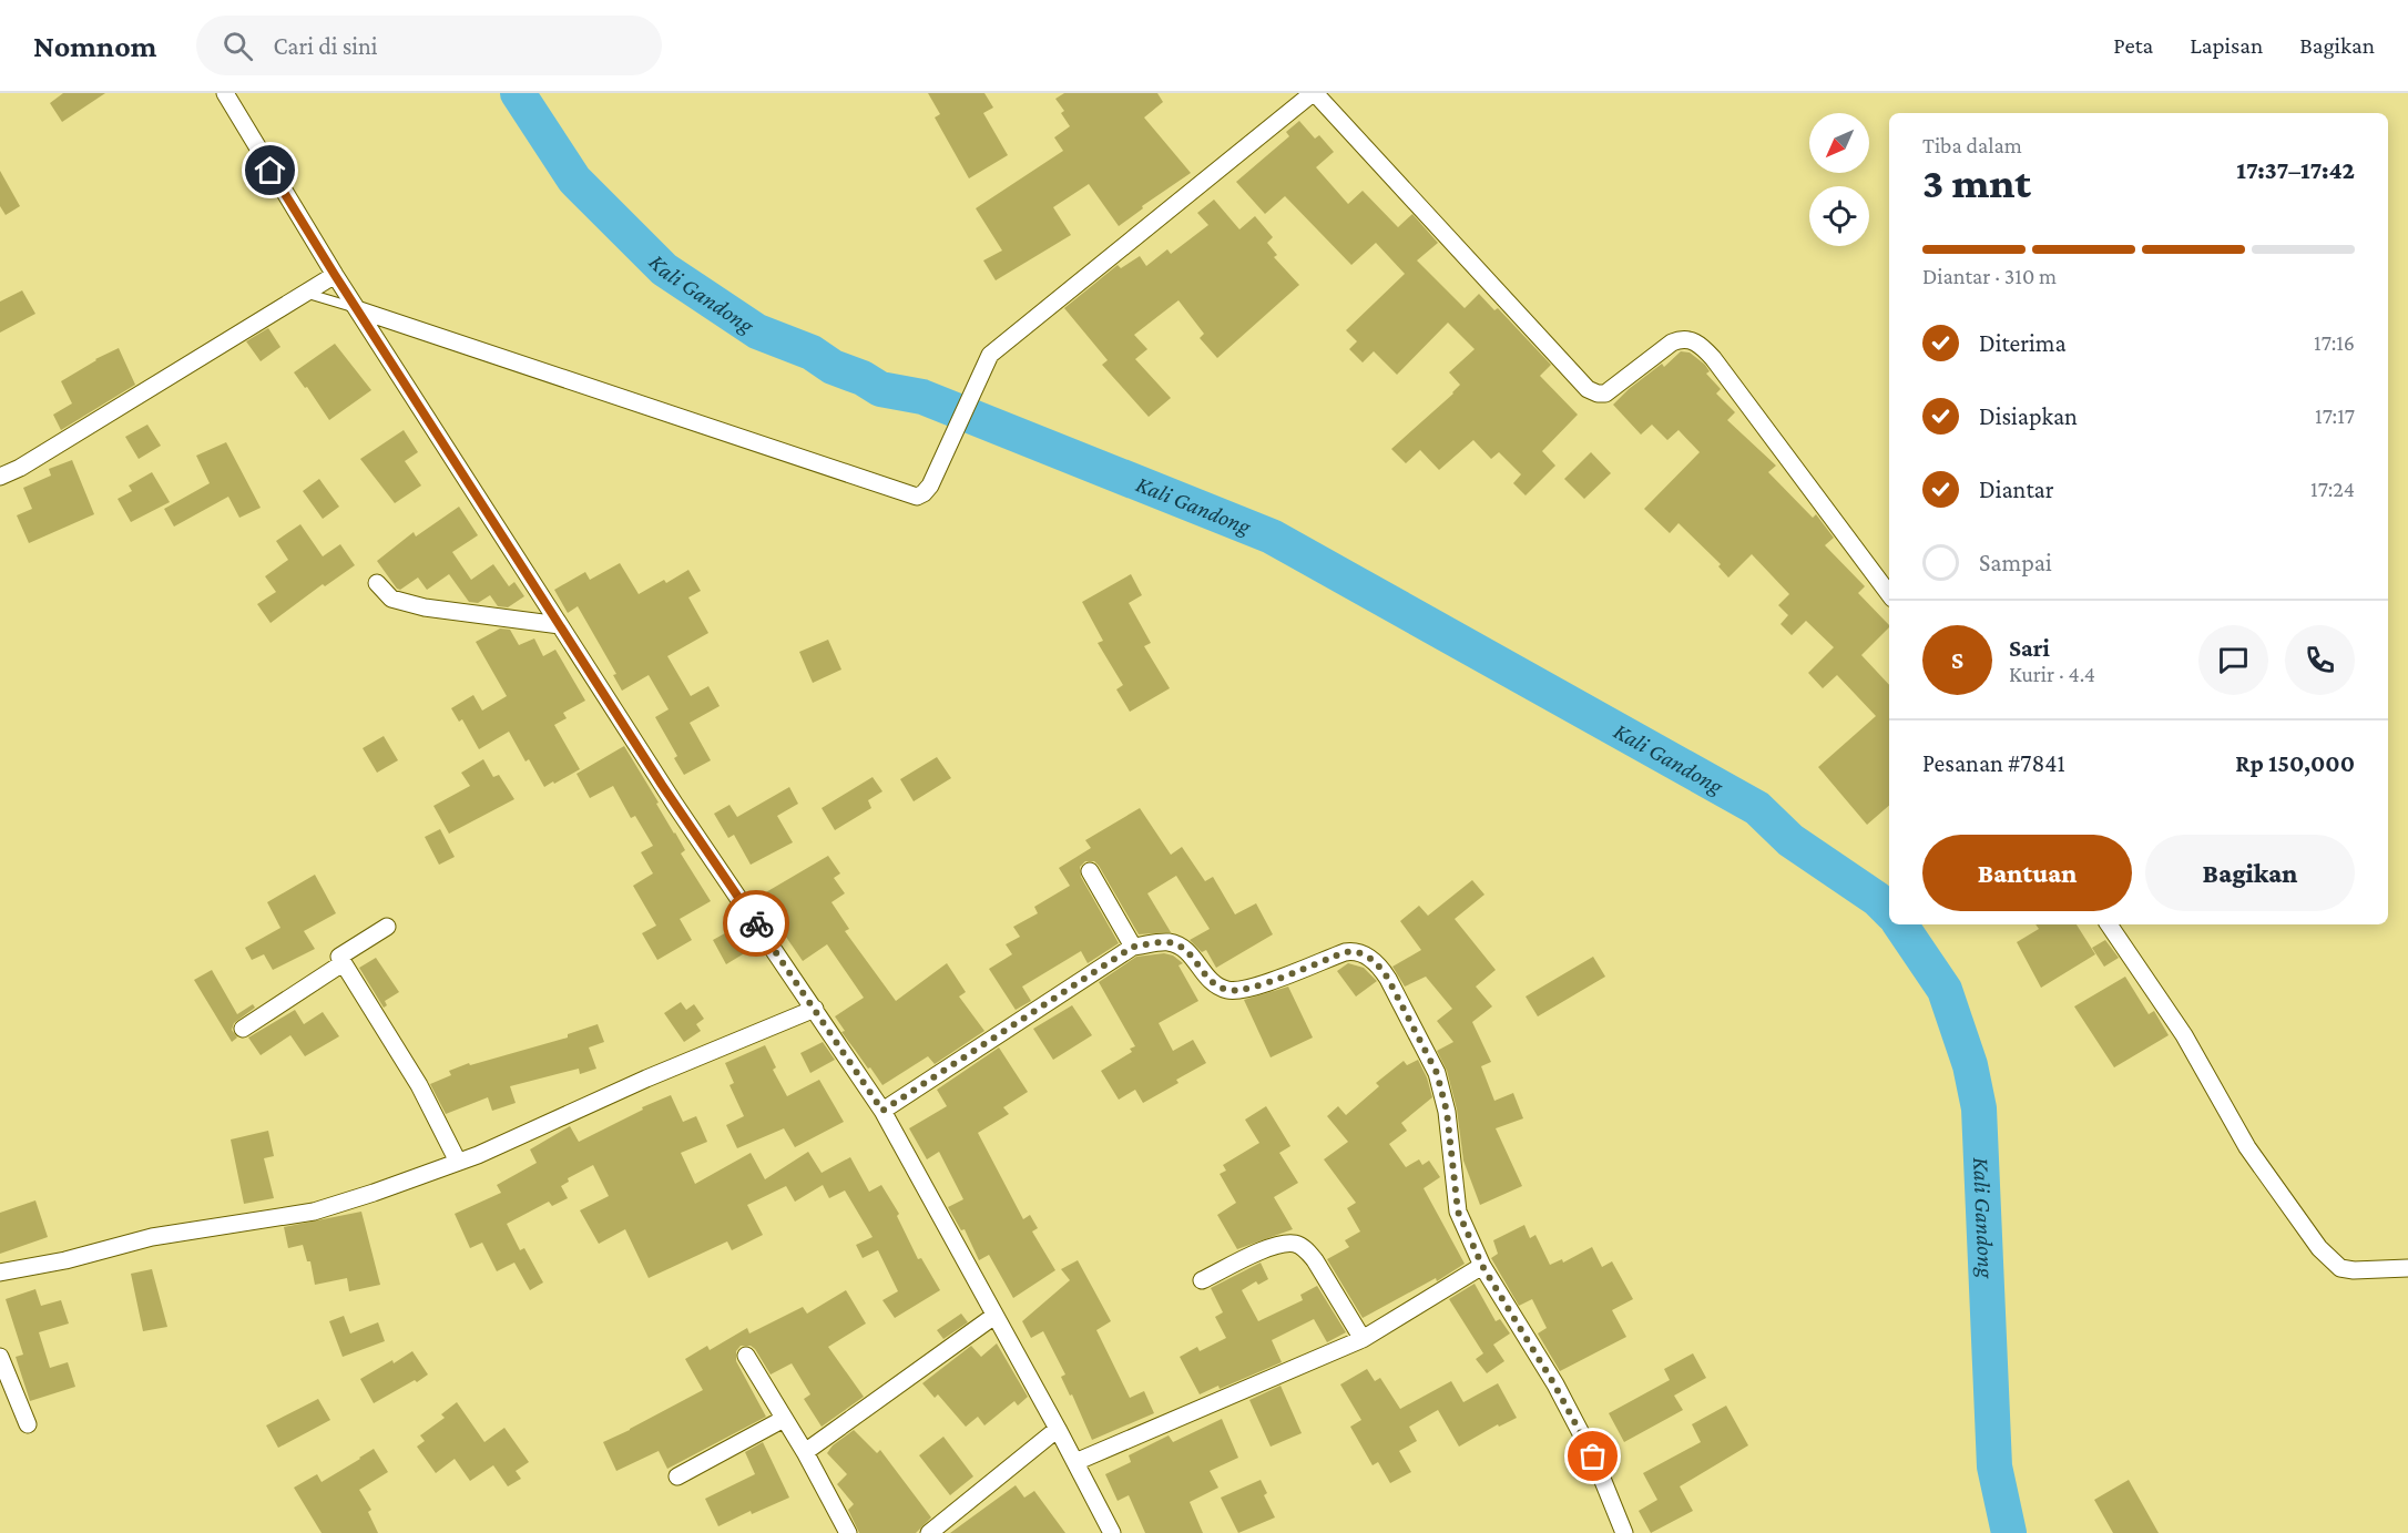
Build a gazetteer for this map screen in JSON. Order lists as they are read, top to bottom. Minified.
{"water":["Kali Gandong"],"north":"bottom left","page":{"header":"Nomnom","search":"Cari di sini","nav":["Peta","Lapisan","Bagikan"],"heading":["3 mnt","Tiba dalam","17:37–17:42"],"panel":["Sari","Kurir · 4.4","Pesanan #7841","Rp 150,000"],"bar":"Diantar · 310 m","list":[["Diterima","17:16"],["Disiapkan","17:17"],["Diantar","17:24"],"Sampai"],"round":"S","buttons":["Bantuan","Bagikan"]}}
